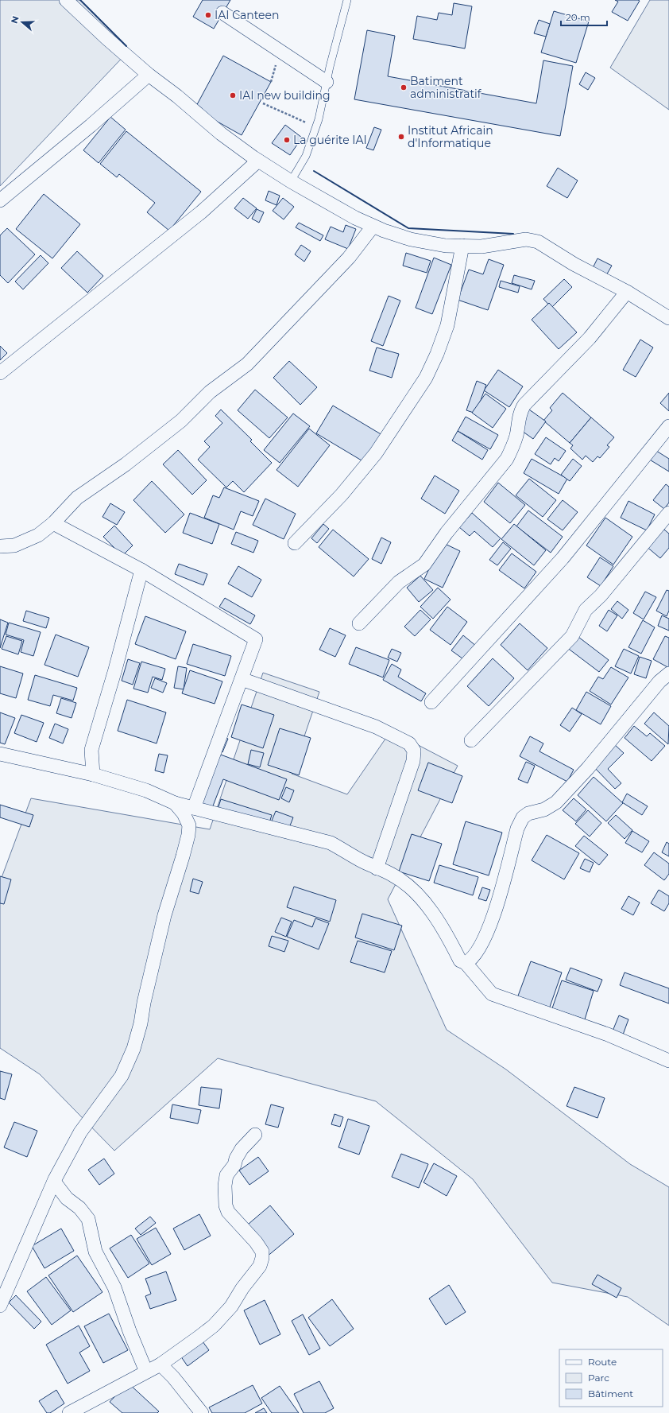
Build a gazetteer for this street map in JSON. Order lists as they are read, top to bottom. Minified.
{"places":["IAI Canteen","Batiment administratif","IAI new building","Institut Africain d'Informatique","La guérite IAI"],"legend":["Route","Parc","Bâtiment"],"scale_bar":"20 m","north":"left"}
